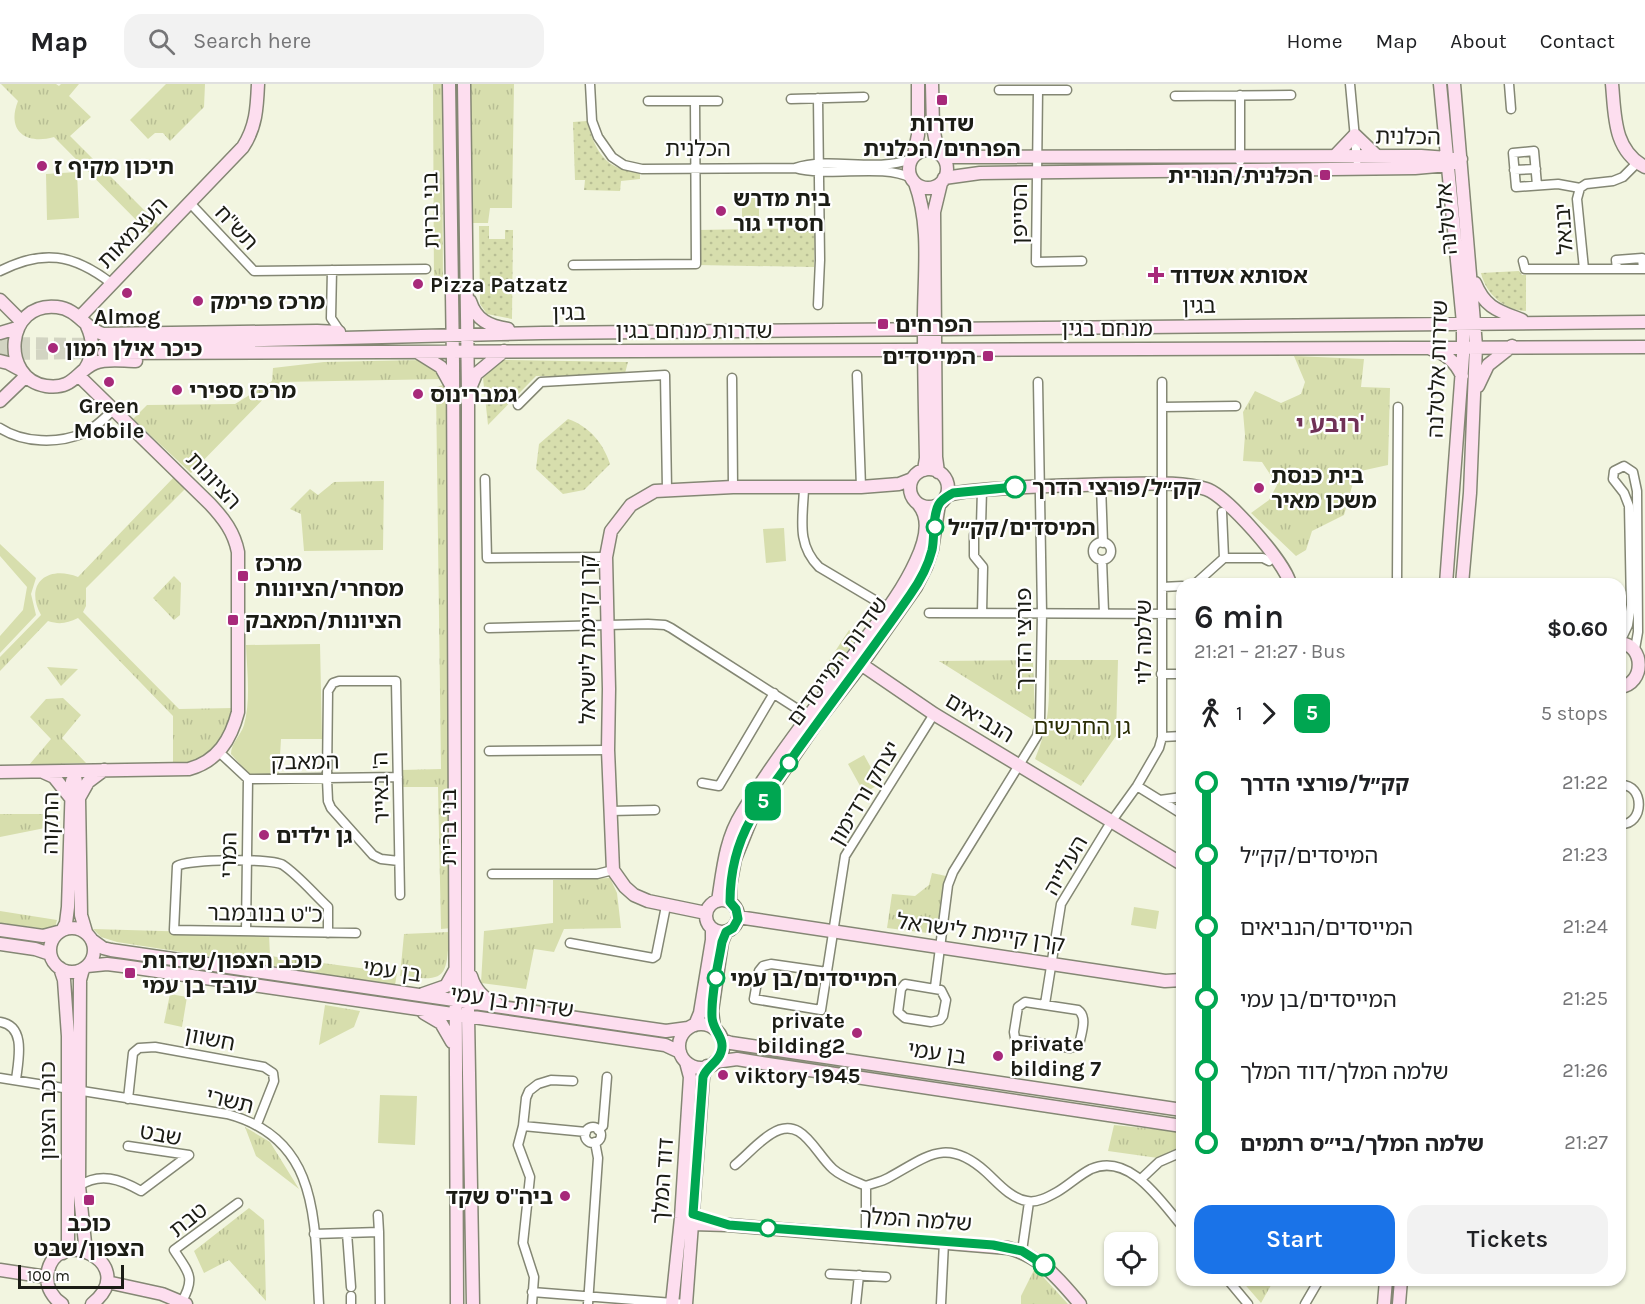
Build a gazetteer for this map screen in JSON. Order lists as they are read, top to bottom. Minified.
{"streets":{"main road":["הכלנית","בני ברית","אלטלנה","העצמאות","בגין","מנחם בגין","שדרות מנחם בגין","שדרות אלטלנה","הציונות","קרן קיימת לישראל","שדרות המייסדים","הנביאים","התקוה","בן עמי","שדרות בן עמי","כוכב הצפון","דוד המלך","שלמה המלך"],"street":["הסייפן","תש\"ח","יבנאל","פורצי הדרך","שלמה לוי","המאבק","ה' באייר","יצחק ורדימון","המרי","העלייה","כ\"ט בנובמבר","חשוון","תשרי","שבט","טבת"]},"crossings":[["הכלנית","הסייפן"],["הכלנית","אלטלנה"],["הכלנית","שדרות אלטלנה"],["בני ברית","בגין"],["בני ברית","שדרות מנחם בגין"],["בני ברית","בן עמי"],["בני ברית","שדרות בן עמי"],["אלטלנה","שדרות אלטלנה"],["תש\"ח","העצמאות"],["העצמאות","הציונות"],["בגין","שדרות אלטלנה"],["מנחם בגין","שדרות מנחם בגין"],["הציונות","התקוה"],["קרן קיימת לישראל","פורצי הדרך"],["קרן קיימת לישראל","שדרות המייסדים"],["קרן קיימת לישראל","יצחק ורדימון"],["קרן קיימת לישראל","העלייה"],["פורצי הדרך","הנביאים"],["שלמה לוי","הנביאים"],["שלמה לוי","העלייה"],["שדרות המייסדים","הנביאים"],["הנביאים","יצחק ורדימון"],["הנביאים","העלייה"],["המאבק","ה' באייר"],["המאבק","המרי"],["התקוה","בן עמי"],["התקוה","שדרות בן עמי"],["התקוה","כוכב הצפון"],["המרי","כ\"ט בנובמבר"],["בן עמי","שדרות בן עמי"],["בן עמי","כוכב הצפון"],["בן עמי","דוד המלך"],["שדרות בן עמי","כוכב הצפון"],["שדרות בן עמי","דוד המלך"],["חשוון","תשרי"],["תשרי","כוכב הצפון"],["דוד המלך","שלמה המלך"]],"districts":["רובע י'"],"parks":["גן החרשים"],"places":{"transit":["שדרות הפרחים/הכלנית","הכלנית/הנורית","הפרחים","המייסדים","מרכז מסחרי/הציונות","הציונות/המאבק","כוכב הצפון/שדרות עובד בן עמי","כוכב הצפון/שבט"],"other":["תיכון מקיף ז","בית מדרש חסידי גור","Pizza Patzatz","Almog","מרכז פרימק","כיכר אילן רמון","Green Mobile","מרכז ספירי","גמברינוס","קק״ל/פורצי הדרך","בית כנסת משכן מאיר","המיסדים/קק״ל","גן ילדים","המייסדים/בן עמי","private bilding2","private bilding 7","viktory 1945","ביה\"ס שקד"],"health":["אסותא אשדוד"]},"lines":["bus line 5"],"scale_bar":"100 m","page":{"header":"Map","search":"Search here","nav":["Home","Map","About","Contact"],"on_map":"5","heading":["6 min","21:21 – 21:27 · Bus","$0.60"],"legs":["1","5","5 stops"],"list":[{"name":"קק״ל/פורצי הדרך","value":"21:22"},{"name":"המיסדים/קק״ל","value":"21:23"},{"name":"המייסדים/הנביאים","value":"21:24"},{"name":"המייסדים/בן עמי","value":"21:25"},{"name":"שלמה המלך/דוד המלך","value":"21:26"},{"name":"שלמה המלך/בי״ס רתמים","value":"21:27"}],"buttons":["Start","Tickets"],"scale":"100 m"}}
